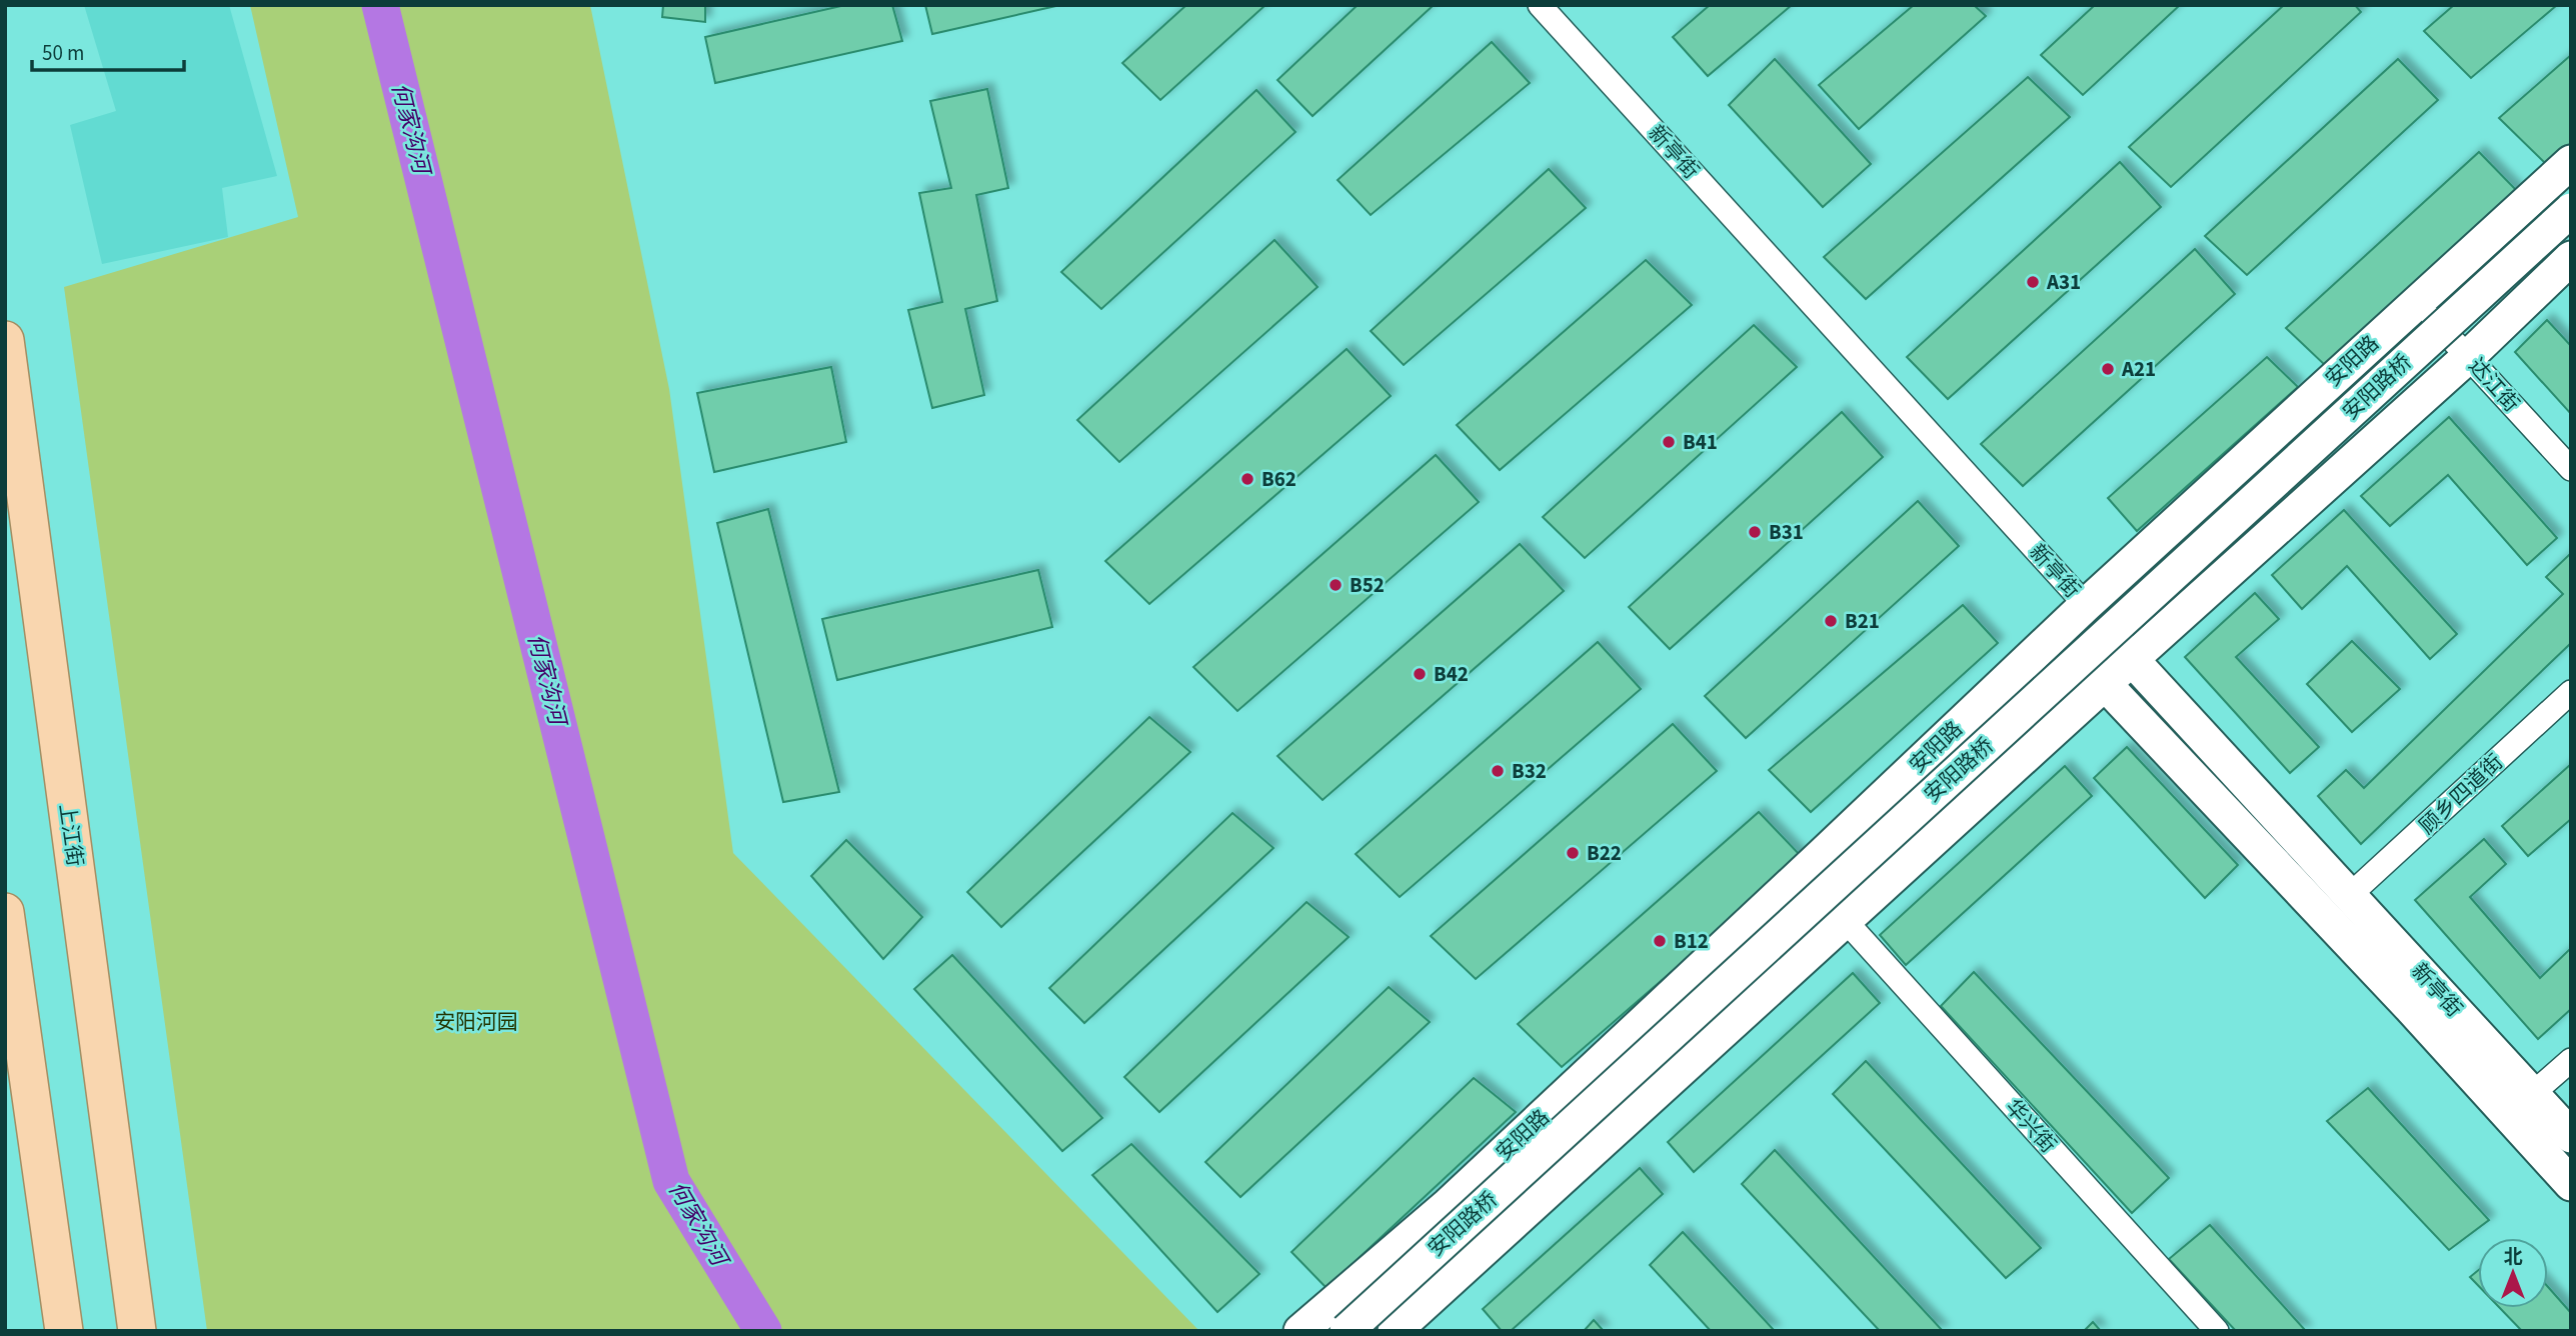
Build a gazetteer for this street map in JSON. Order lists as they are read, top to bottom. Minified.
{"streets":{"main road":["新亭街","安阳路","安阳路桥","上江街"],"street":["达江街","顾乡四道街","华兴街"]},"crossings":[["新亭街","安阳路"],["新亭街","顾乡四道街"],["安阳路","达江街"]],"water":["何家沟河"],"parks":["安阳河园"],"places":["A31","A21","B41","B62","B31","B52","B21","B42","B32","B22","B12"],"scale_bar":"50 m","north":"top"}
